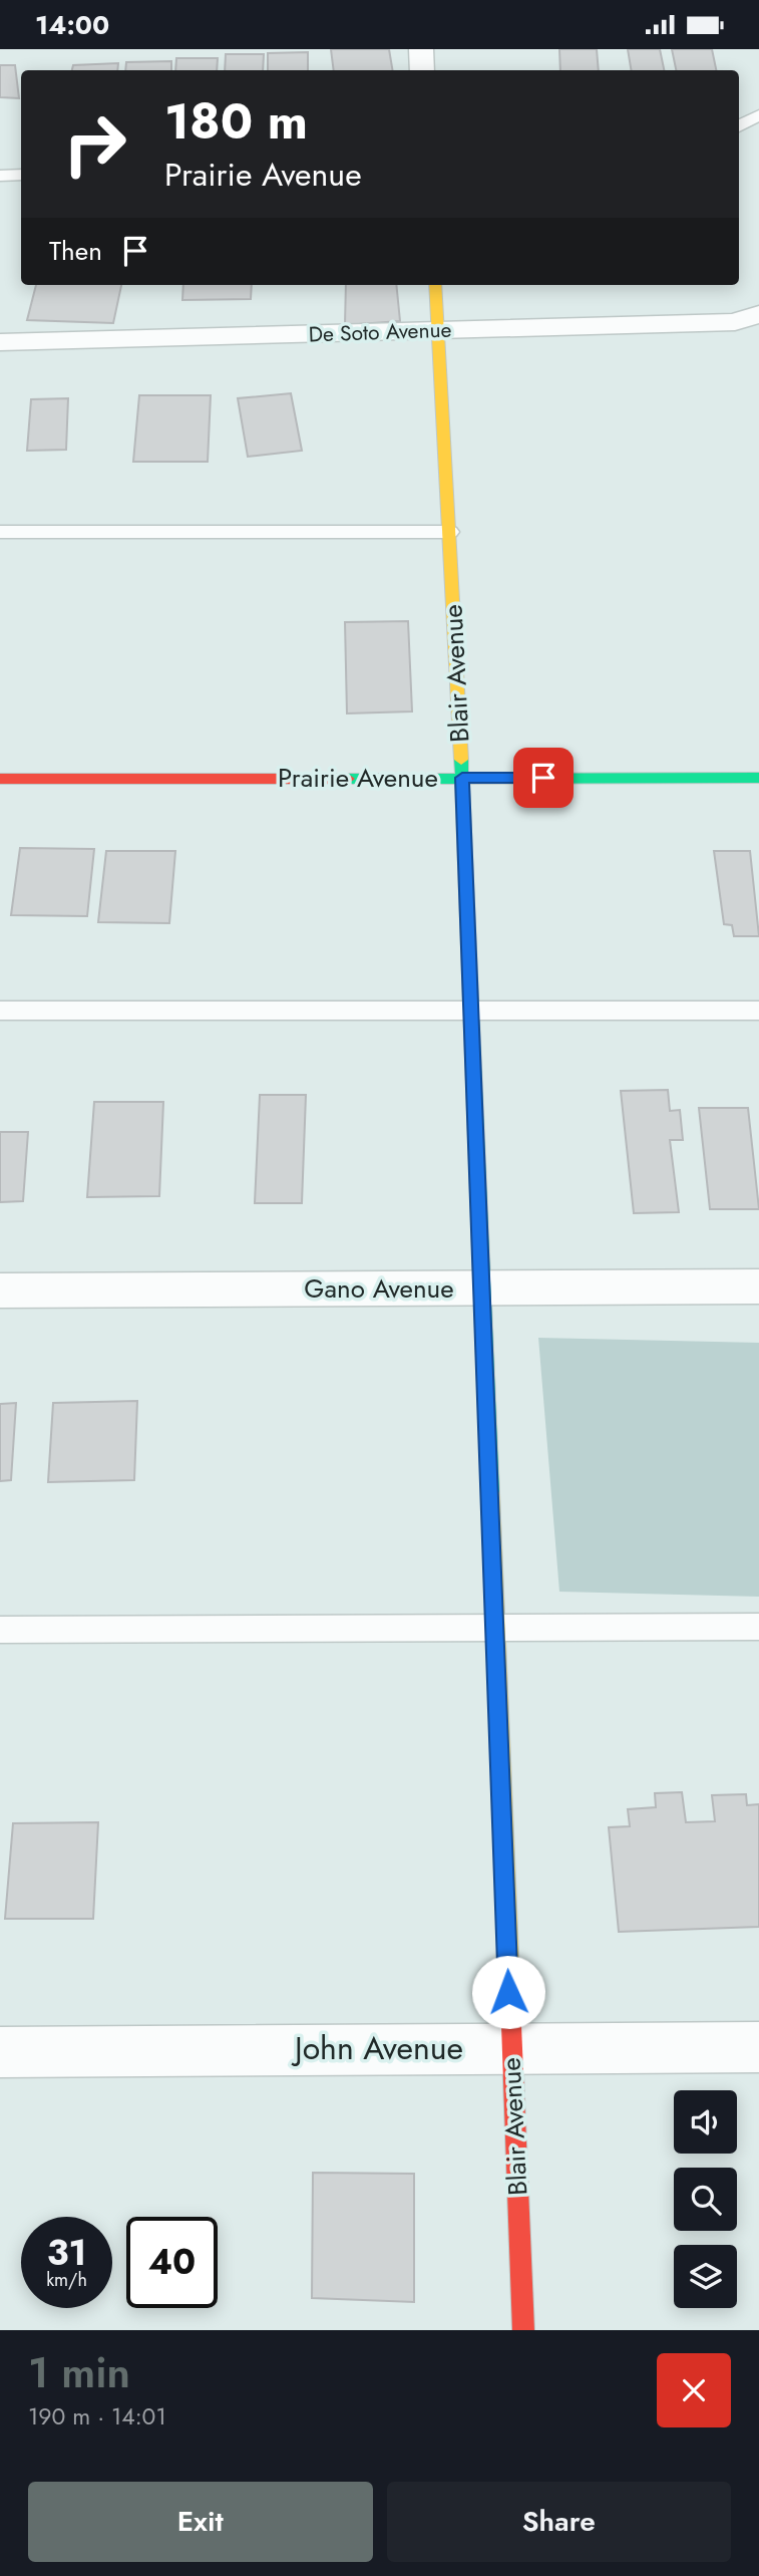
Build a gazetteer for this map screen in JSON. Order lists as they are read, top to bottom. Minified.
{"streets":{"street":["De Soto Avenue","Blair Avenue","Prairie Avenue","Gano Avenue","John Avenue"]},"crossings":[["De Soto Avenue","Blair Avenue"],["Blair Avenue","Prairie Avenue"],["Blair Avenue","Gano Avenue"],["Blair Avenue","John Avenue"]],"page":{"status":"14:00","turn":["180 m","Prairie Avenue"],"then":"Then","speed":"31 km/h","limit":"40","heading":["1 min","190 m · 14:01"],"buttons":["Exit","Share"]}}
